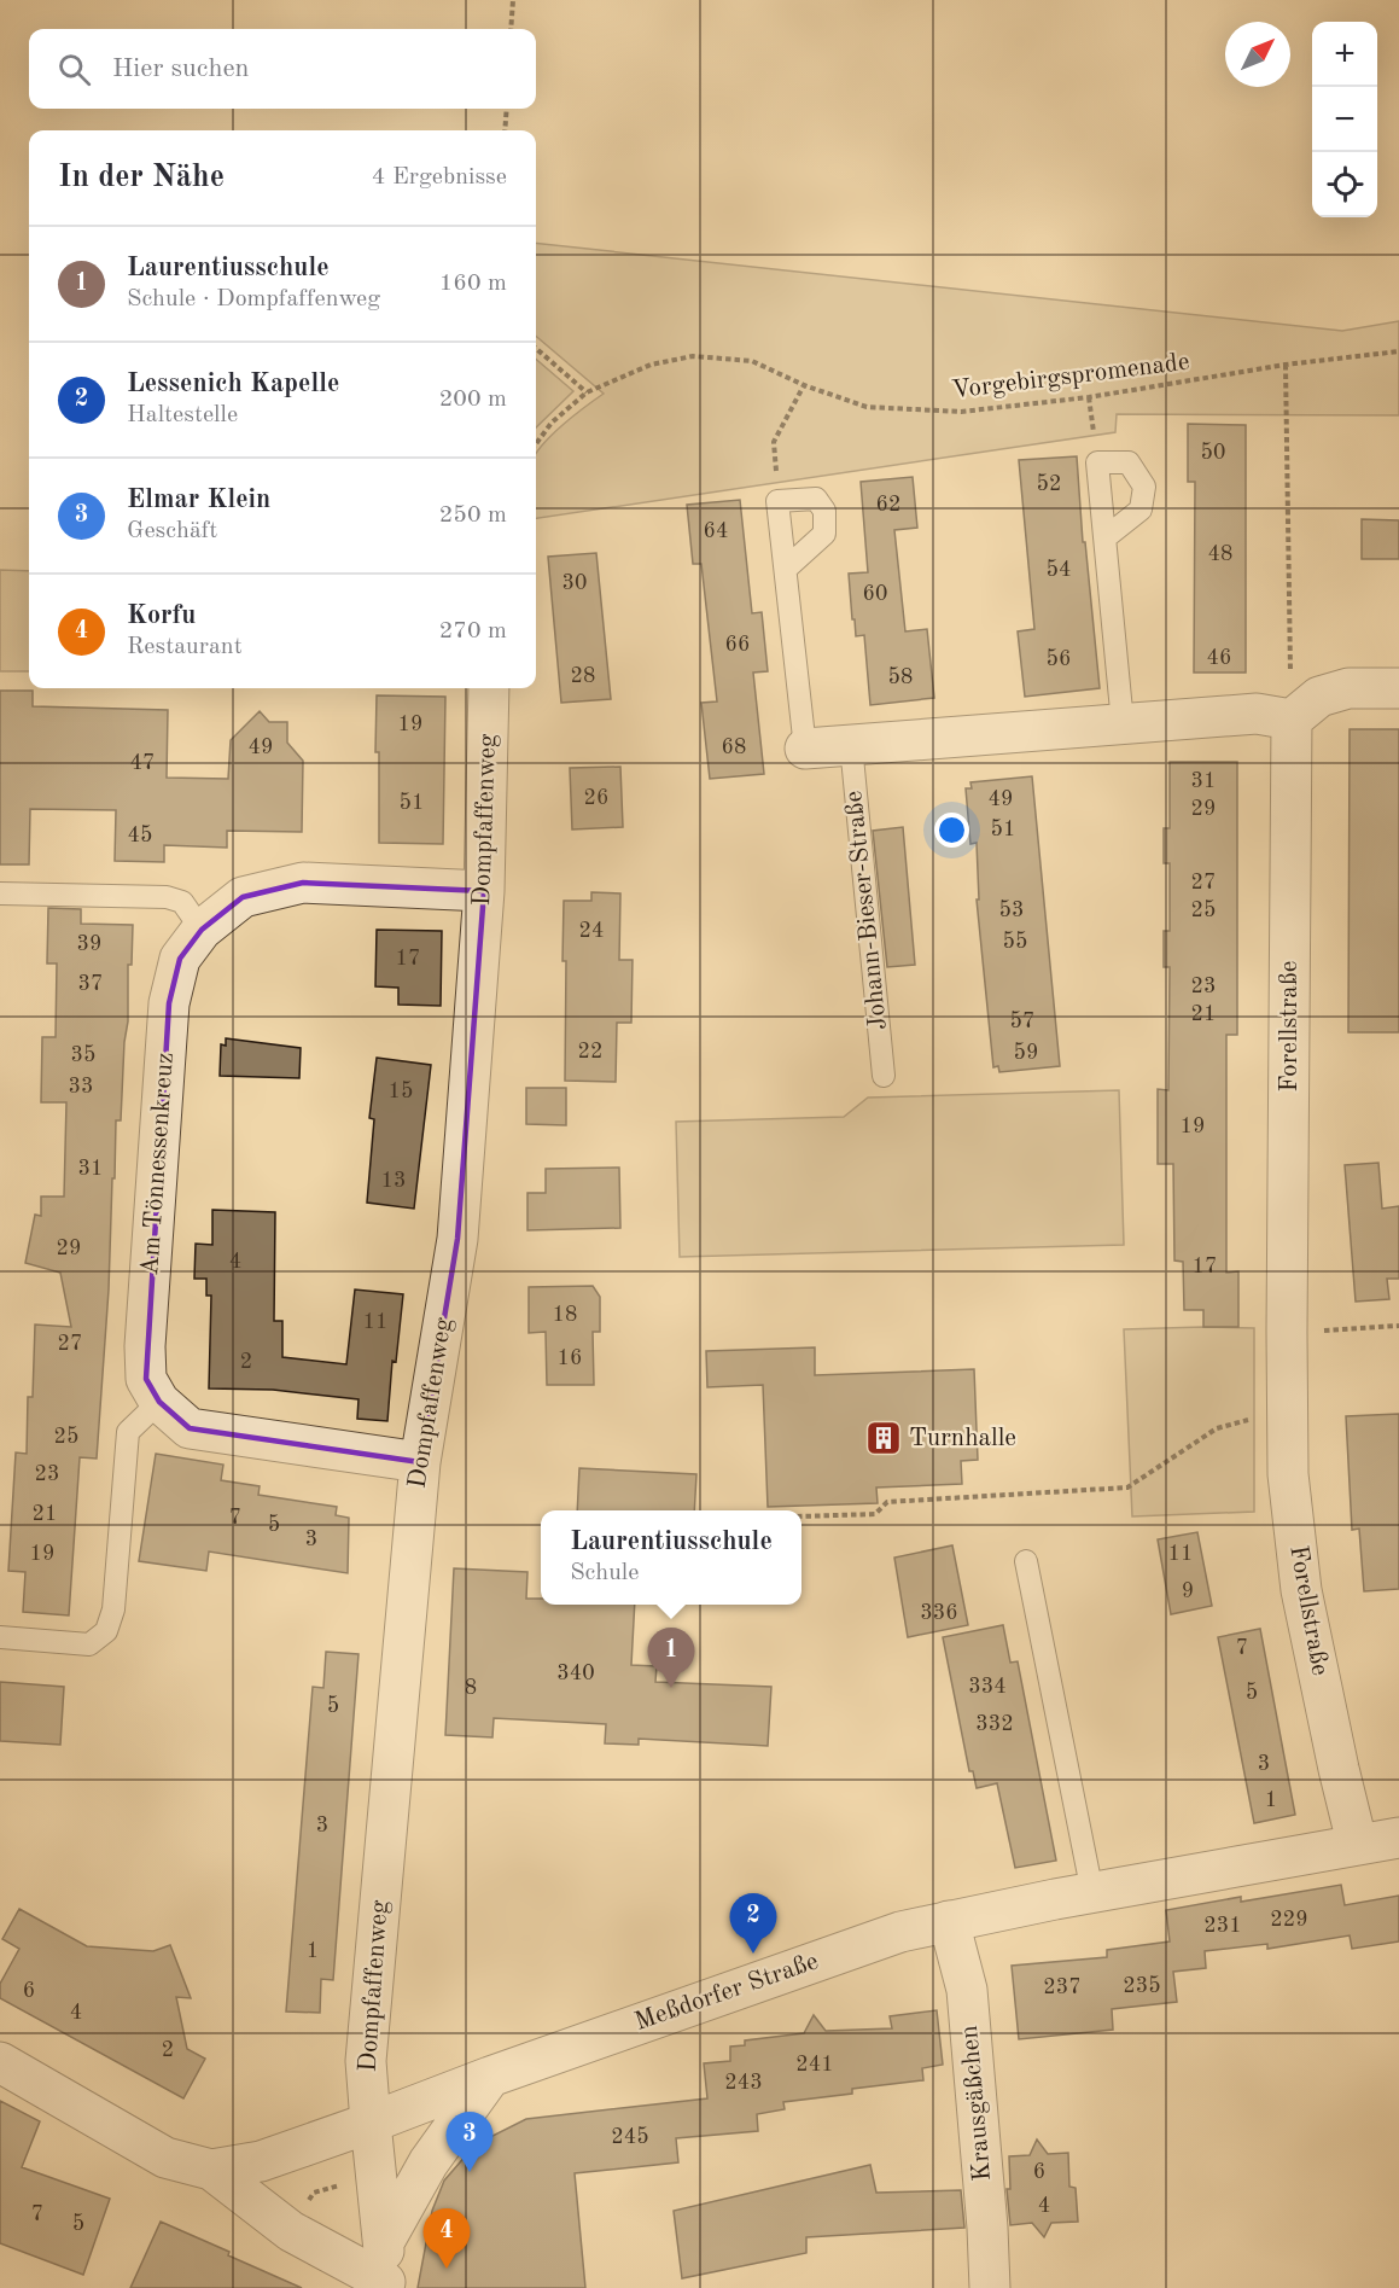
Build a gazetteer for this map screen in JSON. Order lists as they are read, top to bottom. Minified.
{"streets":{"street":["Dompfaffenweg","Forellstraße","Am Tönnessenkreuz","Meßdorfer Straße","Krausgäßchen"],"lane":["Johann-Bieser-Straße"],"path":["Vorgebirgspromenade"]},"crossings":[["Dompfaffenweg","Am Tönnessenkreuz"],["Dompfaffenweg","Meßdorfer Straße"],["Forellstraße","Meßdorfer Straße"],["Meßdorfer Straße","Krausgäßchen"]],"places":{"building":["Turnhalle"]},"house_numbers":["50","52","62","64","48","54","30","60","66","46","56","28","58","19","49","68","47","31","26","49","51","29","51","45","27","53","25","24","55","39","17","37","23","21","57","22","59","35","33","15","19","31","13","29","4","17","18","11","27","16","2","25","23","21","7","5","3","19","11","9","336","7","340","334","8","5","5","332","3","1","3","229","231","1","235","237","6","4","2","241","243","245","6","4","7","5"],"north":"top right","page":{"map_buttons":["+","−"],"search":"Hier suchen","heading":["In der Nähe","4 Ergebnisse"],"list":[{"mark":"1","name":"Laurentiusschule","note":"Schule · Dompfaffenweg","value":"160 m"},{"mark":"2","name":"Lessenich Kapelle","note":"Haltestelle","value":"200 m"},{"mark":"3","name":"Elmar Klein","note":"Geschäft","value":"250 m"},{"mark":"4","name":"Korfu","note":"Restaurant","value":"270 m"}],"popup":["Laurentiusschule","Schule"],"pins":["1","2","3","4"]}}
